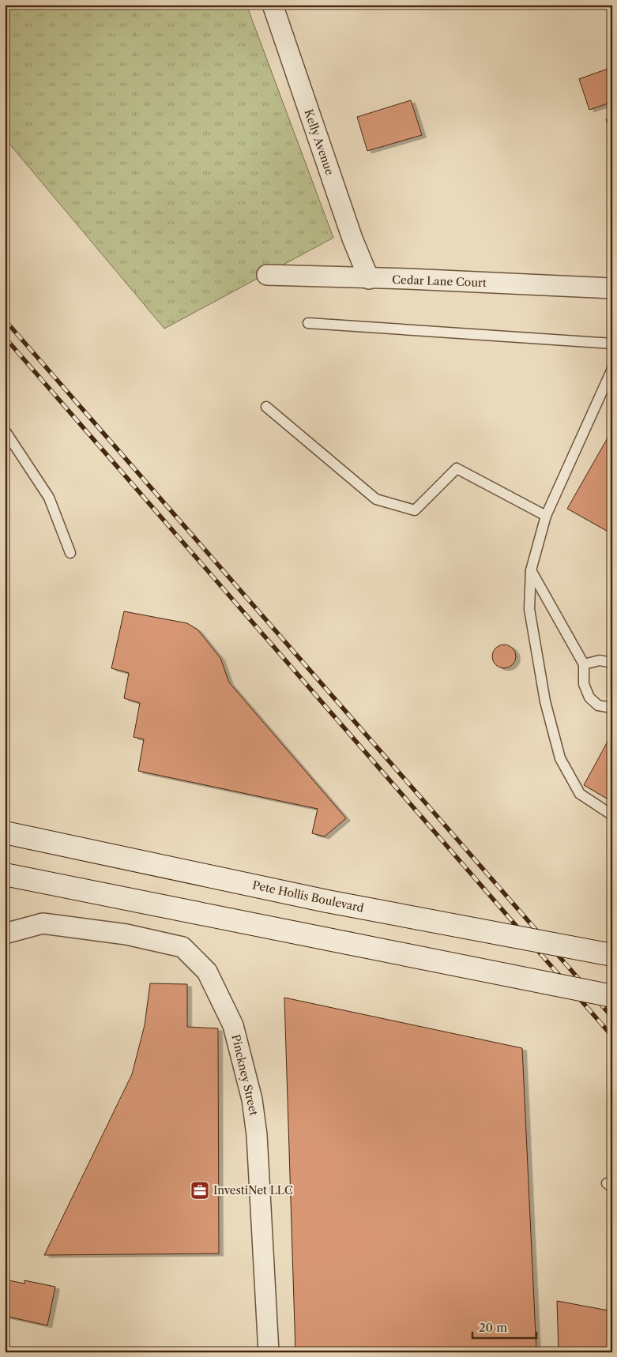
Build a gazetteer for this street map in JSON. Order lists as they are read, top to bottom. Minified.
{"streets":{"main road":["Pete Hollis Boulevard"],"street":["Kelly Avenue","Cedar Lane Court","Pinckney Street"]},"crossings":[["Kelly Avenue","Cedar Lane Court"]],"places":{"office":["InvestiNet LLC"]},"scale_bar":"20 m"}
